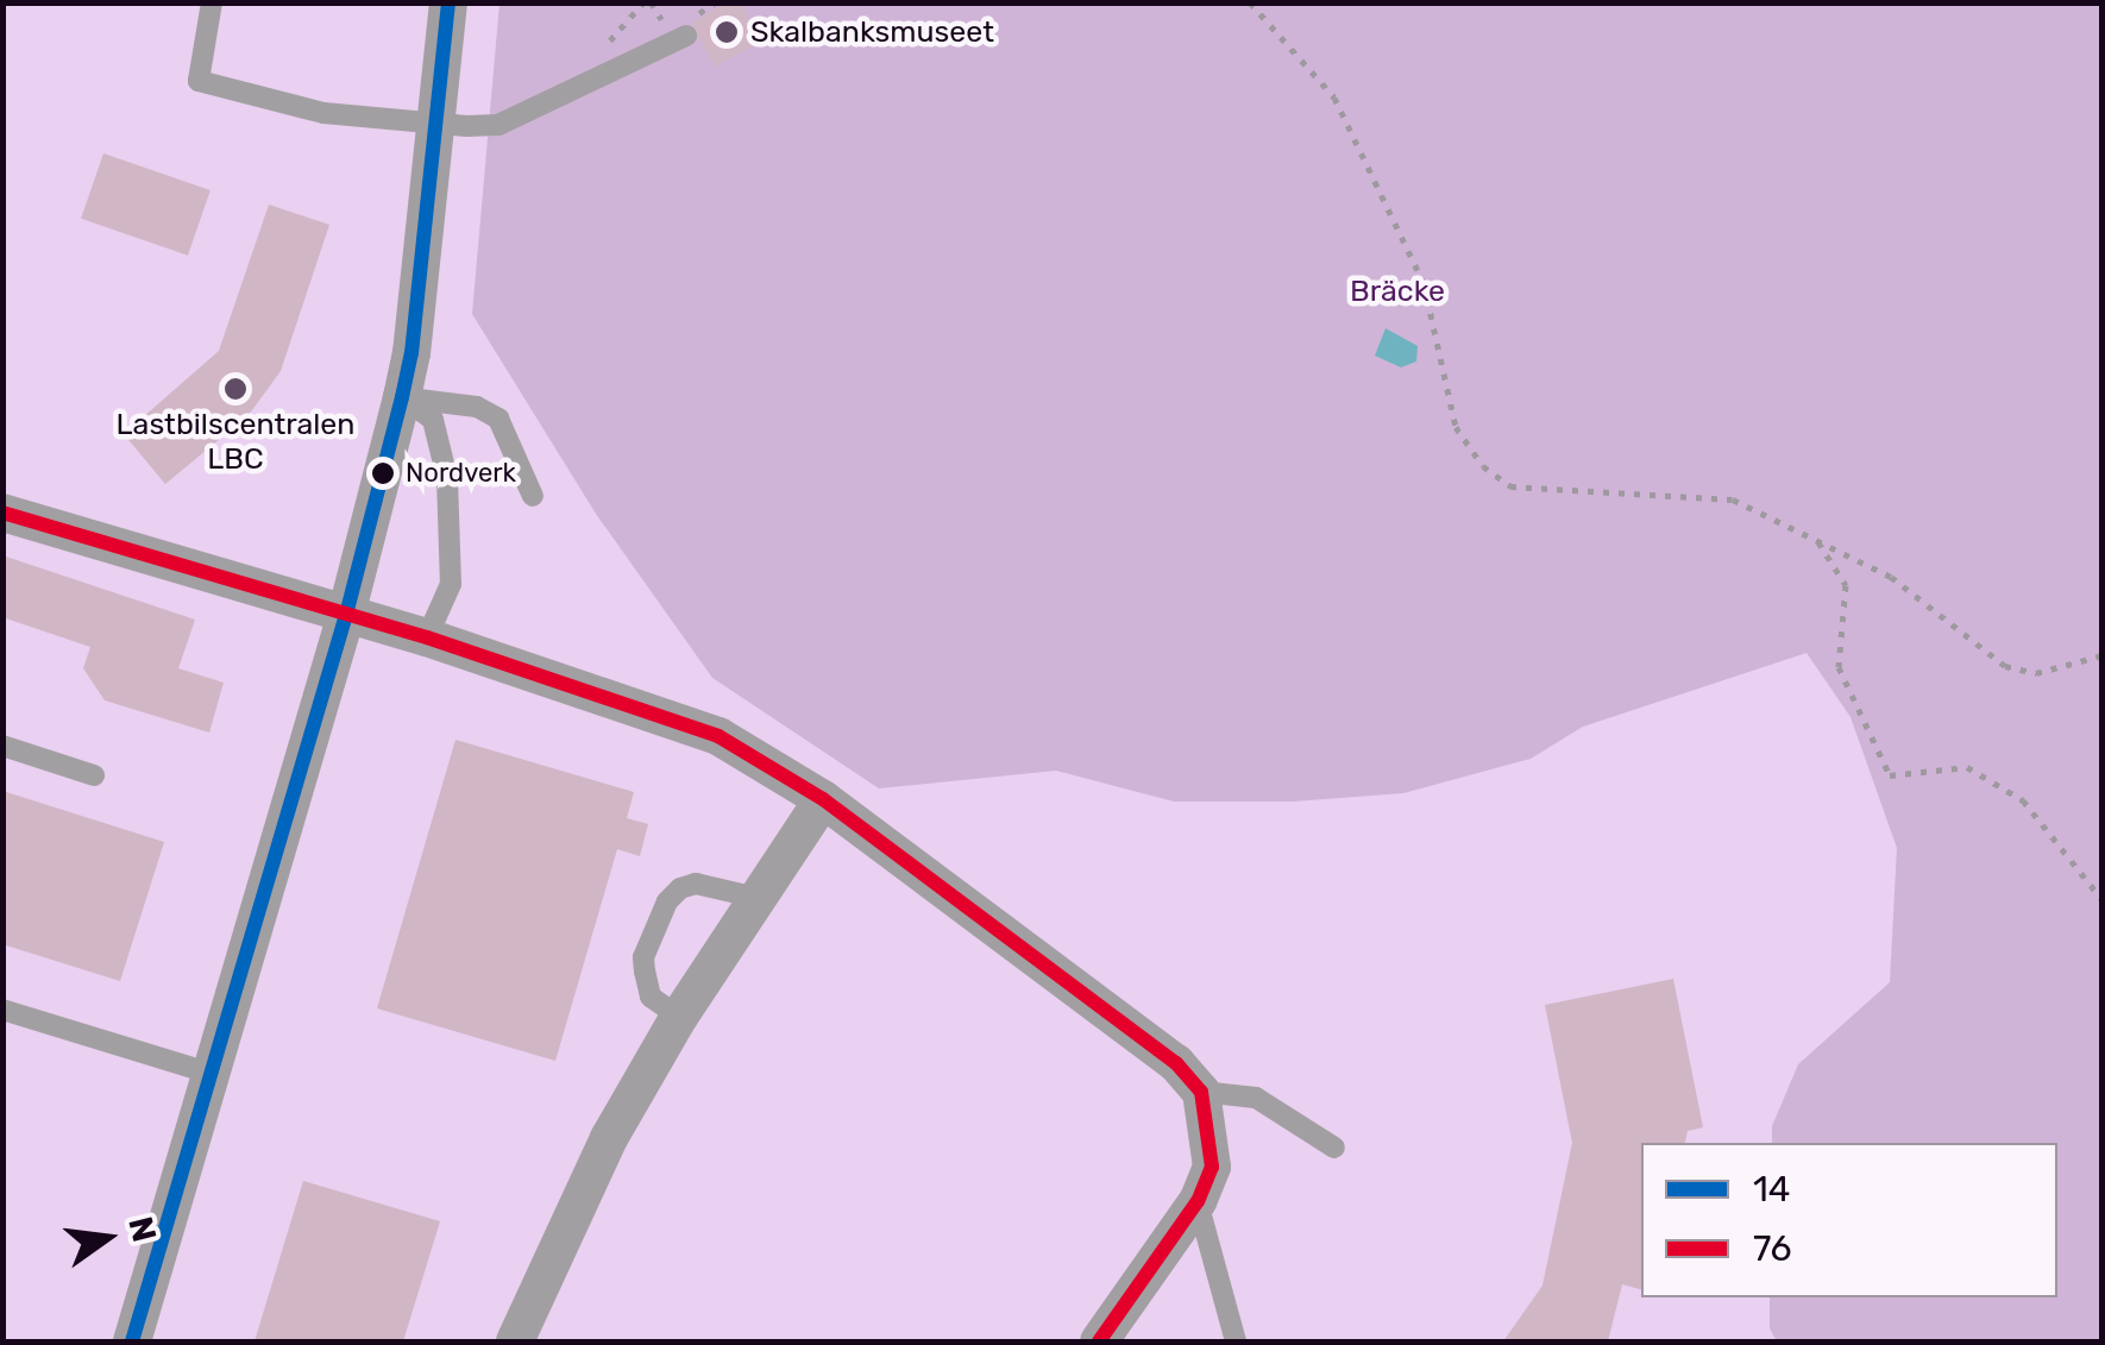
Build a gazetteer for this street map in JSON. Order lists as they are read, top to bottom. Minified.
{"parks":["Bräcke"],"places":["Skalbanksmuseet","Lastbilscentralen LBC","Nordverk"],"lines":["transit line 14","transit line 76"],"legend":["14","76"],"north":"right"}
